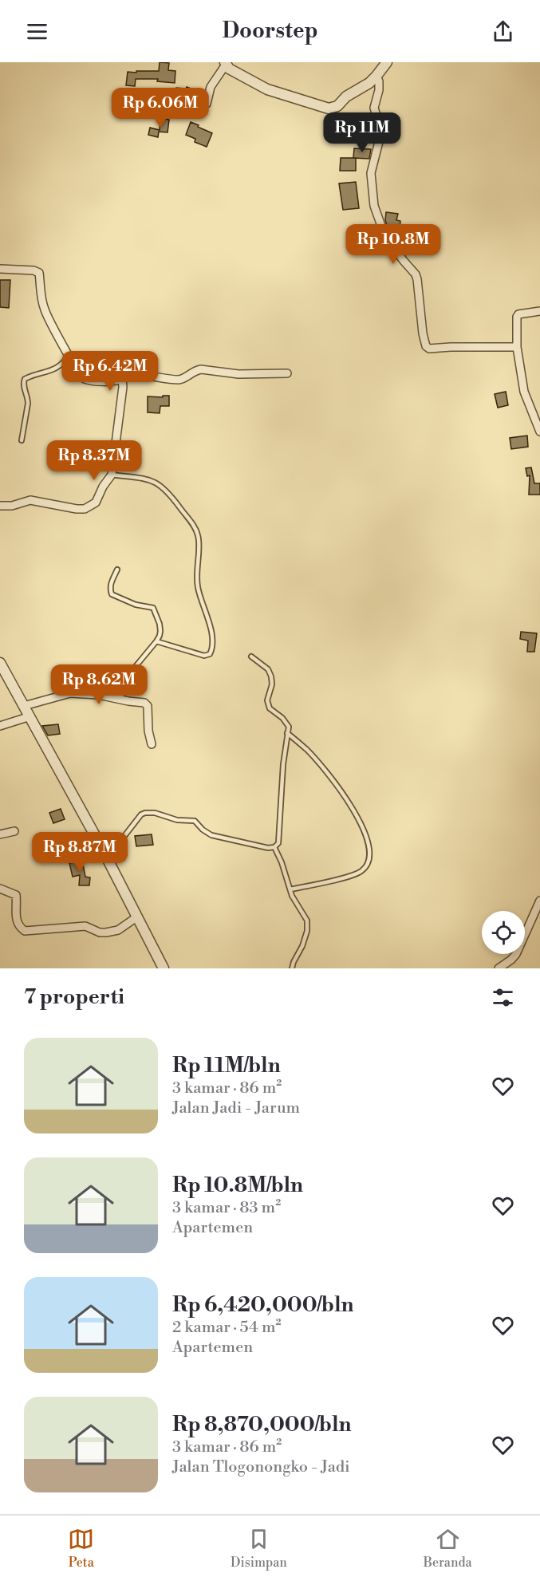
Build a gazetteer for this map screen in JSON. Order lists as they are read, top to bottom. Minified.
{"page":{"header":"Doorstep","price":["Rp 6.06M","Rp 11M","Rp 10.8M","Rp 6.42M","Rp 8.37M","Rp 8.62M","Rp 8.87M"],"heading":"7 properti","list":[{"name":"Rp 11M/bln","note":"3 kamar · 86 m² · Jalan Jadi - Jarum"},{"name":"Rp 10.8M/bln","note":"3 kamar · 83 m² · Apartemen"},{"name":"Rp 6,420,000/bln","note":"2 kamar · 54 m² · Apartemen"},{"name":"Rp 8,870,000/bln","note":"3 kamar · 86 m² · Jalan Tlogonongko - Jadi"}],"tabs":["Peta","Disimpan","Beranda"]}}
